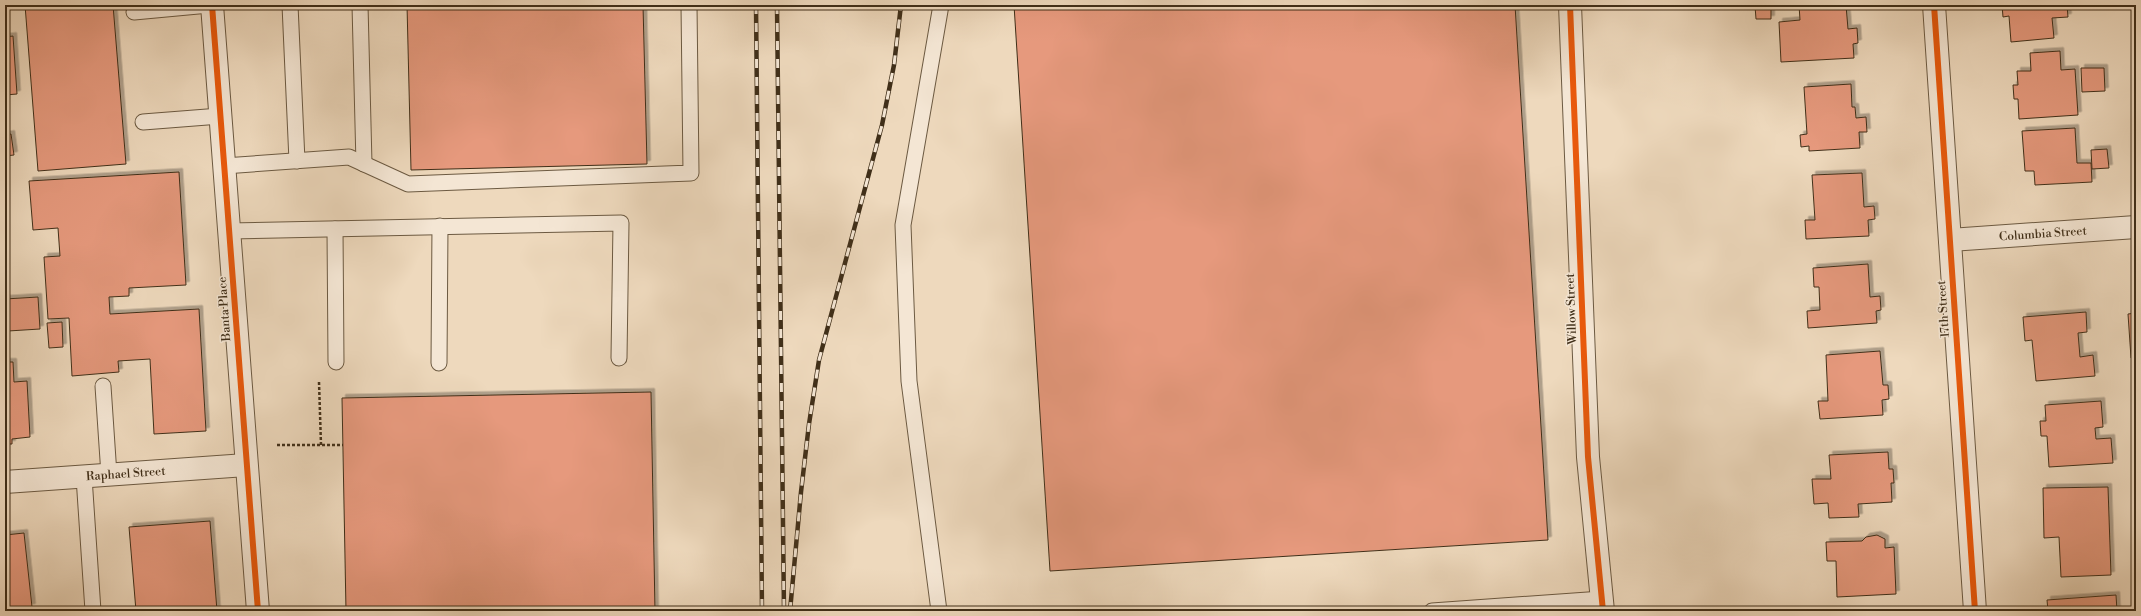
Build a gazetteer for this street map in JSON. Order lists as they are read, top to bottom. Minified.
{"streets":{"street":["Columbia Street","Banta Place","Willow Street","17th Street","Raphael Street"]},"crossings":[["Columbia Street","17th Street"],["Banta Place","Raphael Street"]]}
